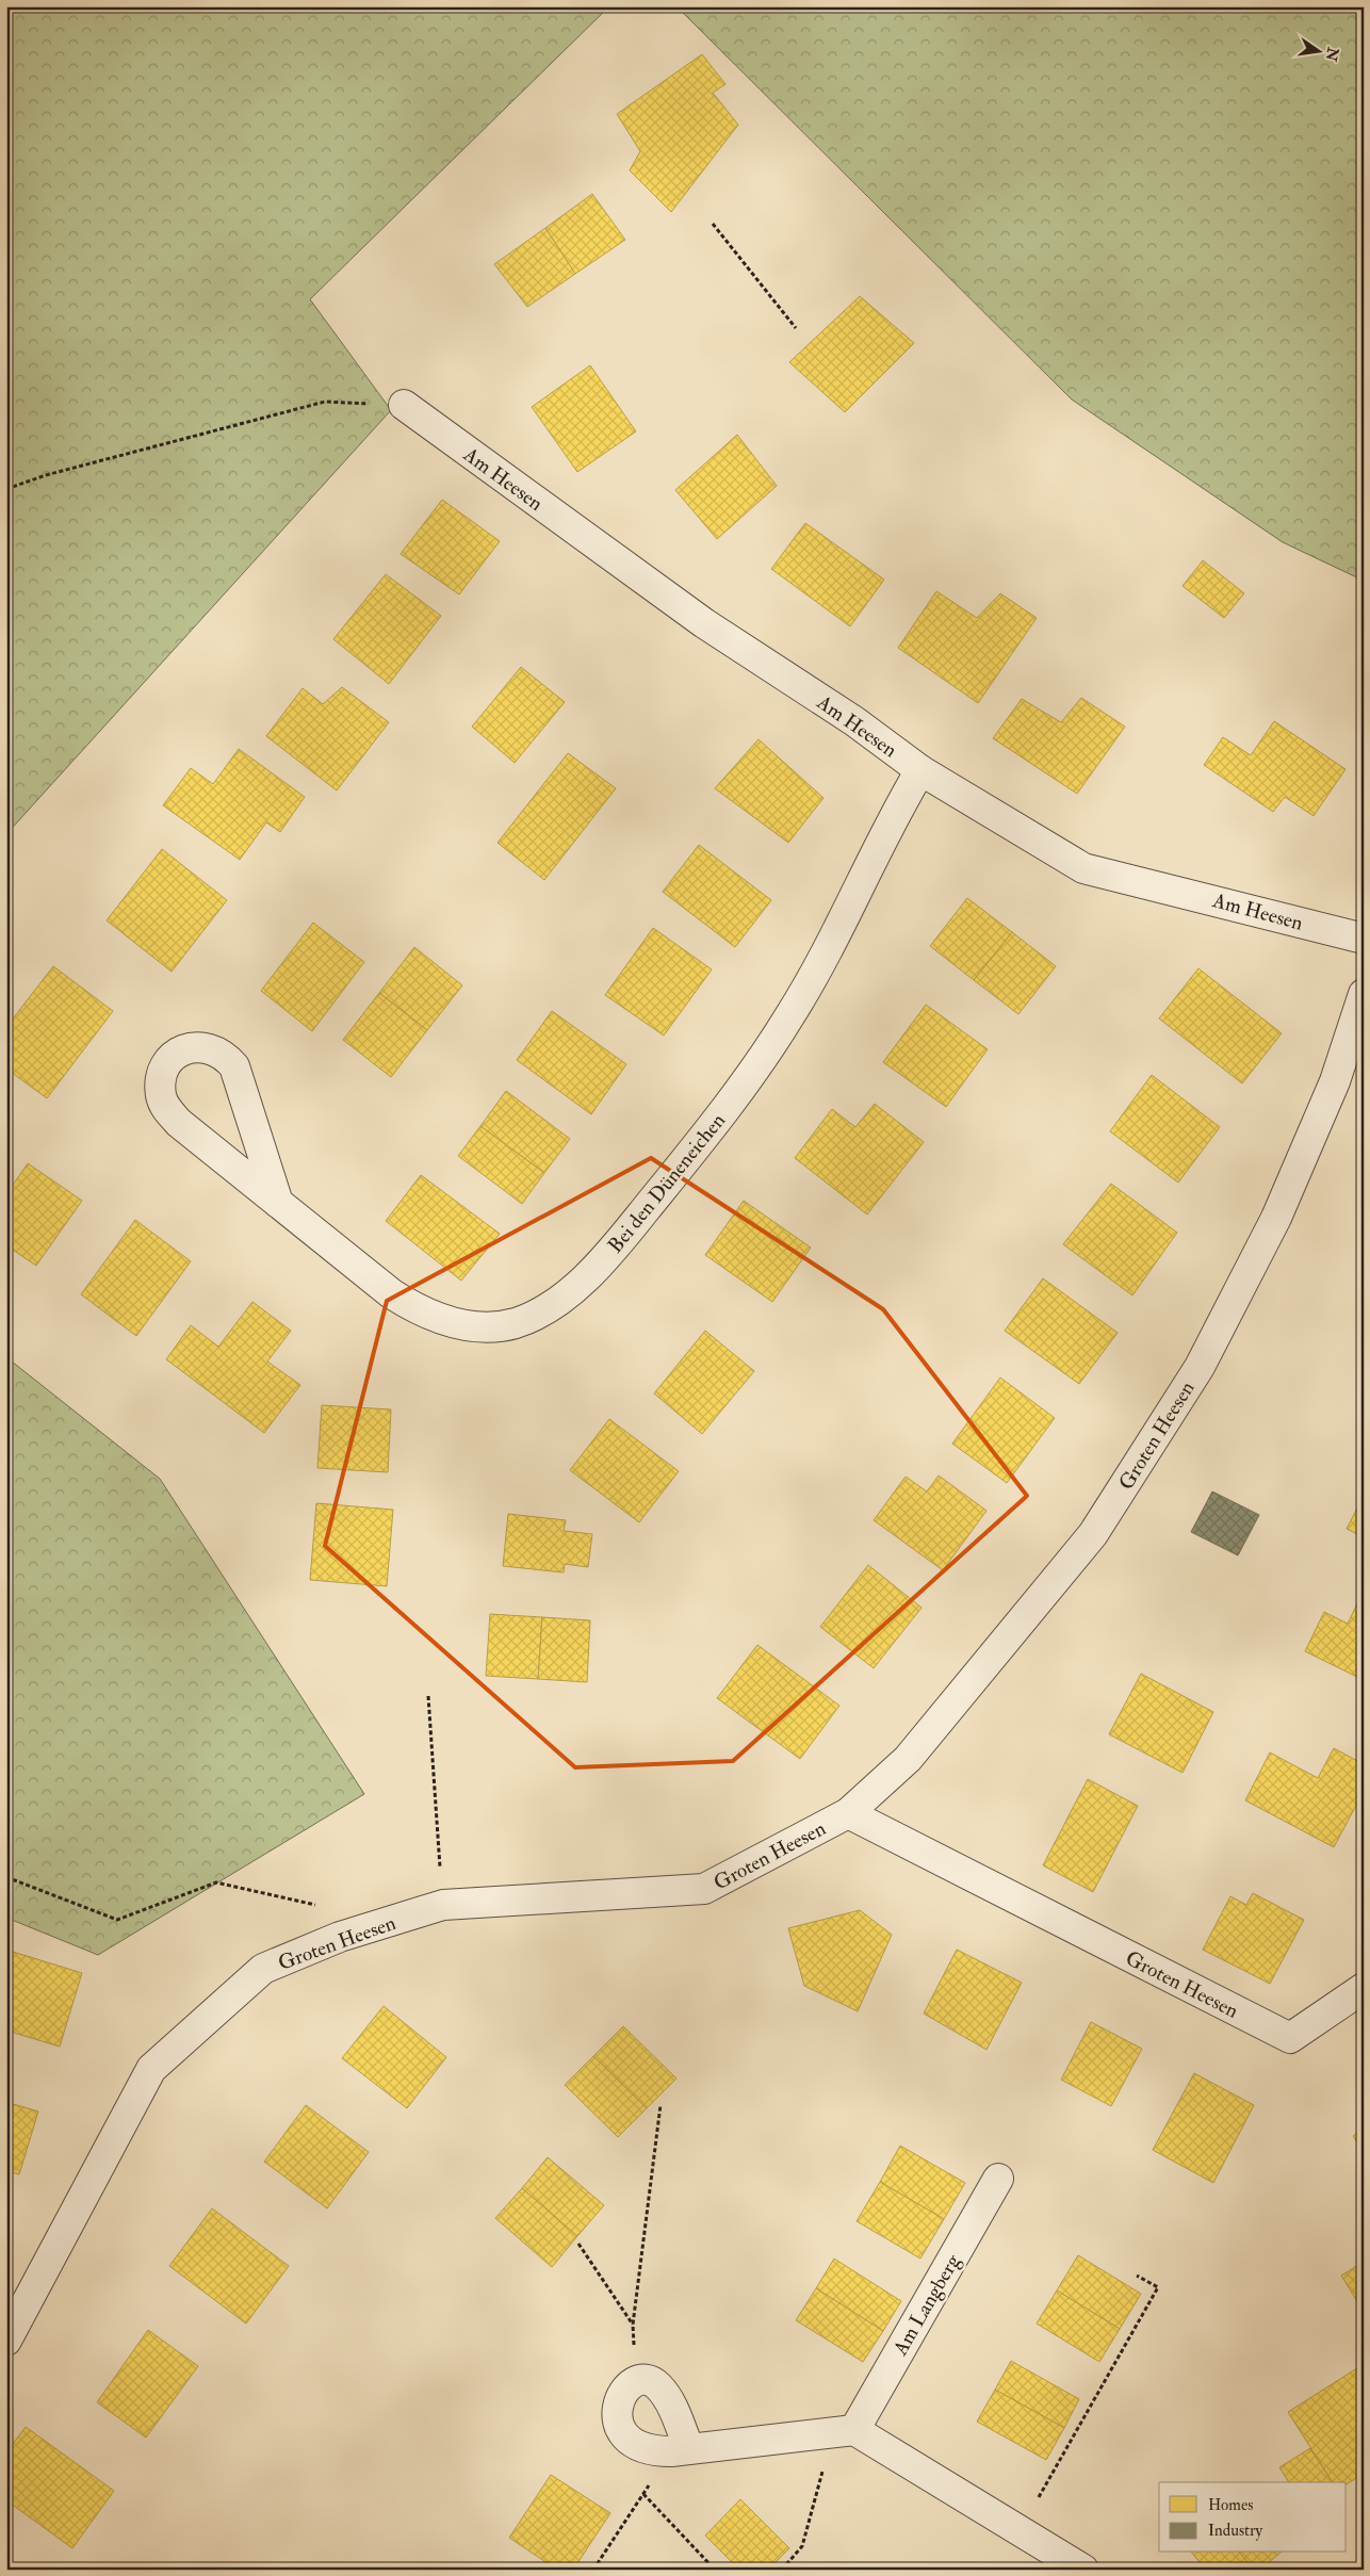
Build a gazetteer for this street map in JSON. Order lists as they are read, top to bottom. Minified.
{"streets":{"street":["Am Heesen","Bei den Düneneichen","Groten Heesen","Am Langberg"]},"crossings":[["Am Heesen","Bei den Düneneichen"]],"legend":["Homes","Industry"],"north":"right"}
